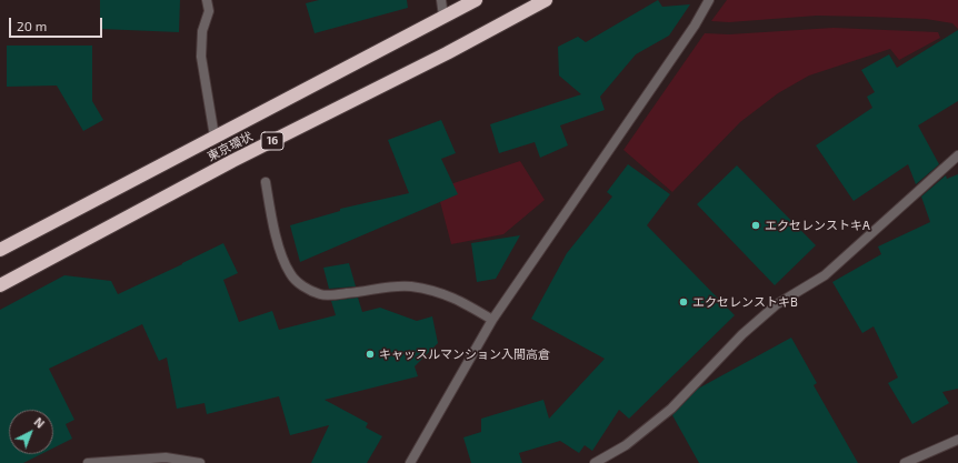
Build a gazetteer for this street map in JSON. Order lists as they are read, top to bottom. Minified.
{"streets":{"highway":["16","東京環状"]},"places":["エクセレンストキA","エクセレンストキB","キャッスルマンション入間高倉"],"scale_bar":"20 m","north":"top right"}
